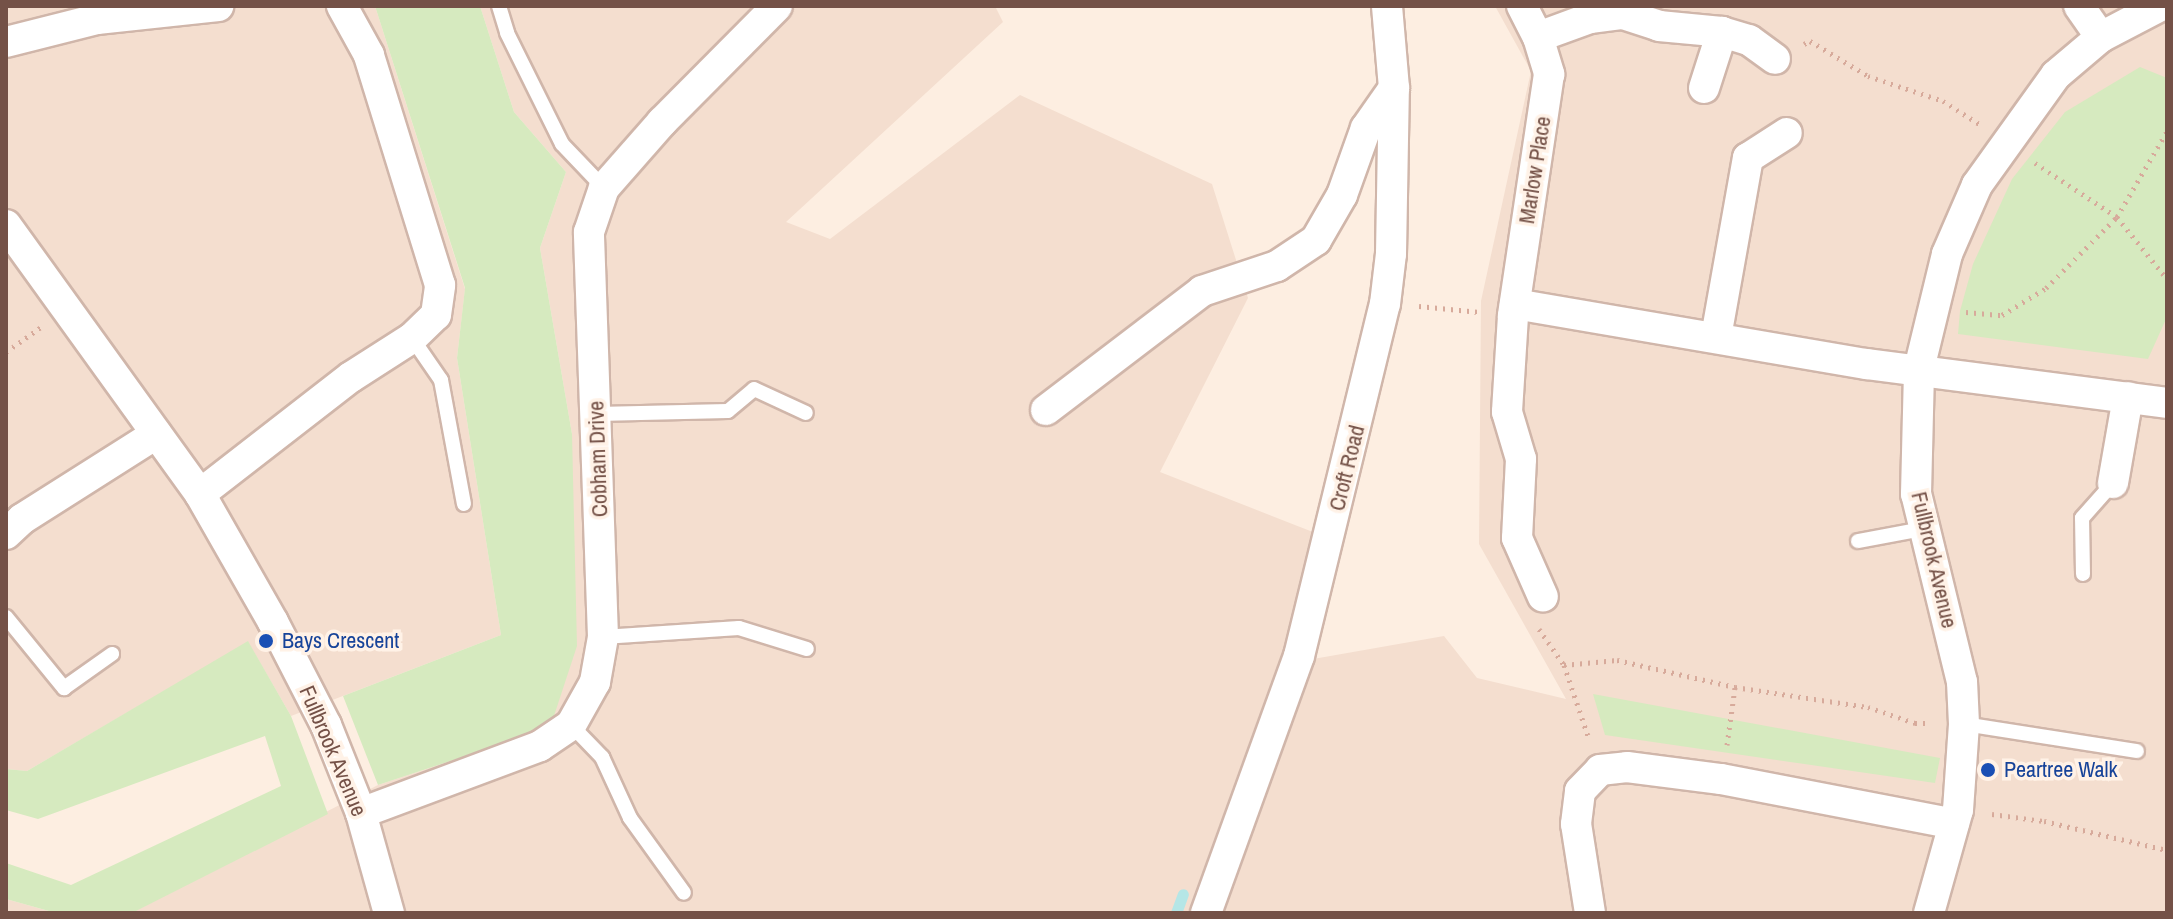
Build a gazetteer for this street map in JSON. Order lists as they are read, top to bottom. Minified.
{"streets":{"street":["Marlow Place","Cobham Drive","Croft Road","Fullbrook Avenue"]},"crossings":[["Cobham Drive","Fullbrook Avenue"]],"places":["Bays Crescent","Peartree Walk"]}
